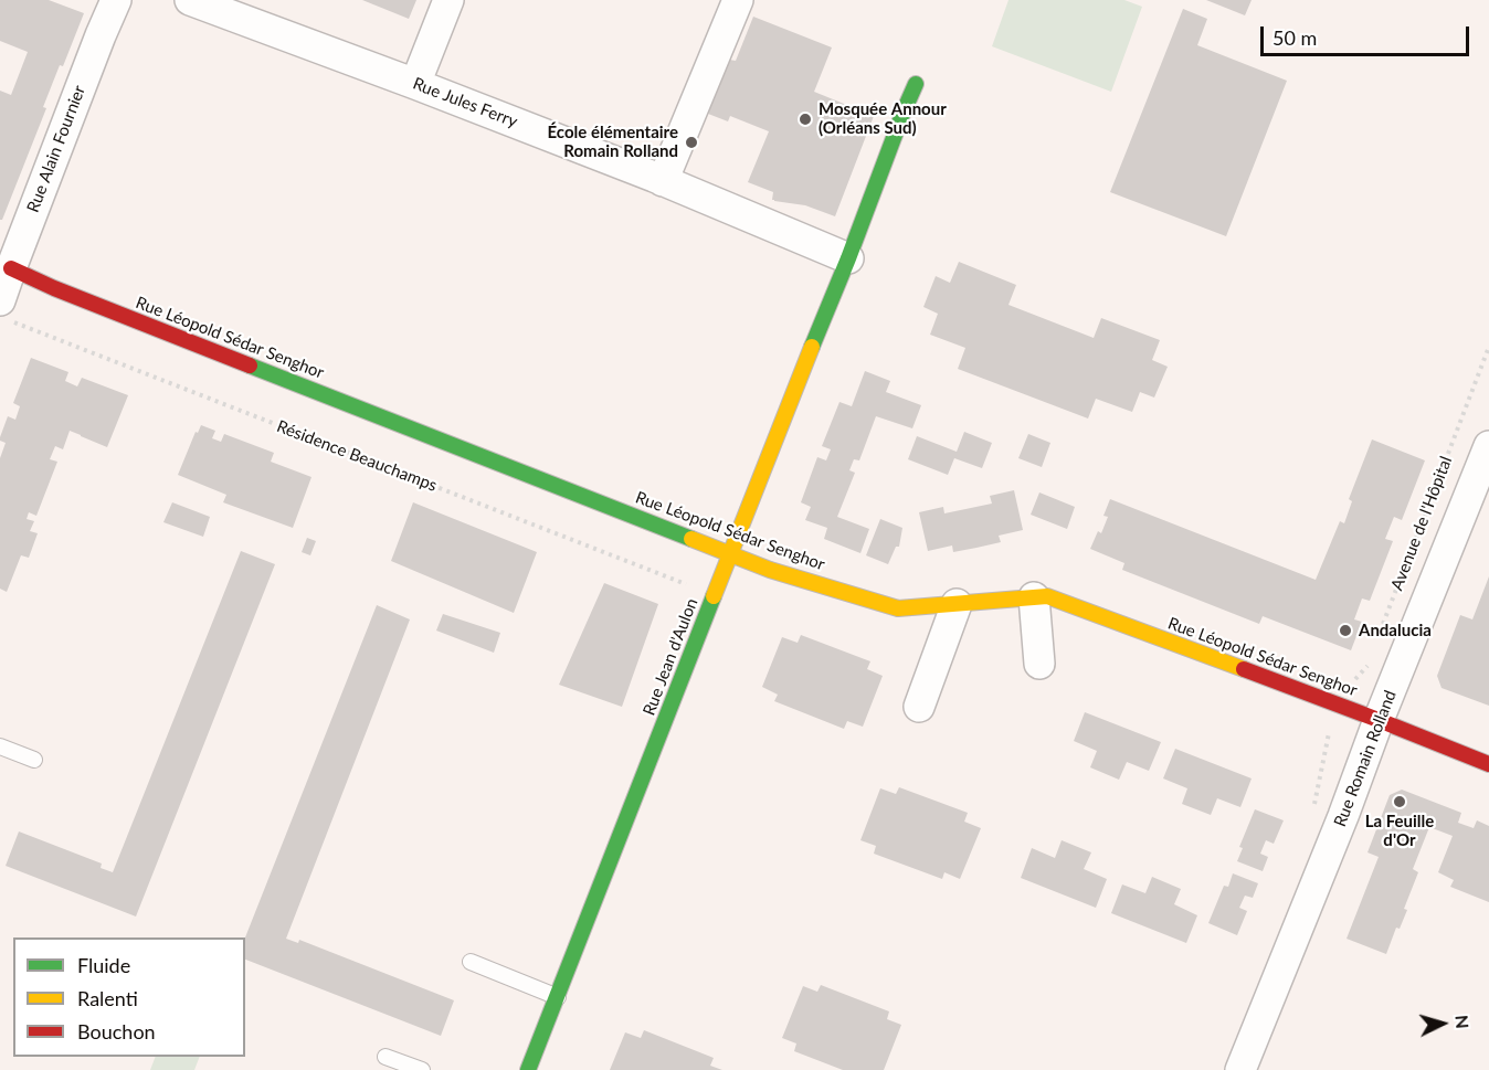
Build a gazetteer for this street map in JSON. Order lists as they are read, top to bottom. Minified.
{"streets":{"street":["Rue Jules Ferry","Rue Alain Fournier","Rue Léopold Sédar Senghor","Rue Jean d'Aulon","Rue Romain Rolland"],"path":["Résidence Beauchamps","Avenue de l'Hôpital"]},"crossings":[["Rue Jules Ferry","Rue Jean d'Aulon"],["Rue Alain Fournier","Rue Léopold Sédar Senghor"],["Rue Alain Fournier","Résidence Beauchamps"],["Rue Léopold Sédar Senghor","Rue Jean d'Aulon"],["Rue Léopold Sédar Senghor","Rue Romain Rolland"],["Résidence Beauchamps","Rue Jean d'Aulon"]],"places":["Mosquée Annour (Orléans Sud)","École élémentaire Romain Rolland","Andalucia","La Feuille d'Or"],"legend":["Fluide","Ralenti","Bouchon"],"scale_bar":"50 m","north":"right"}
